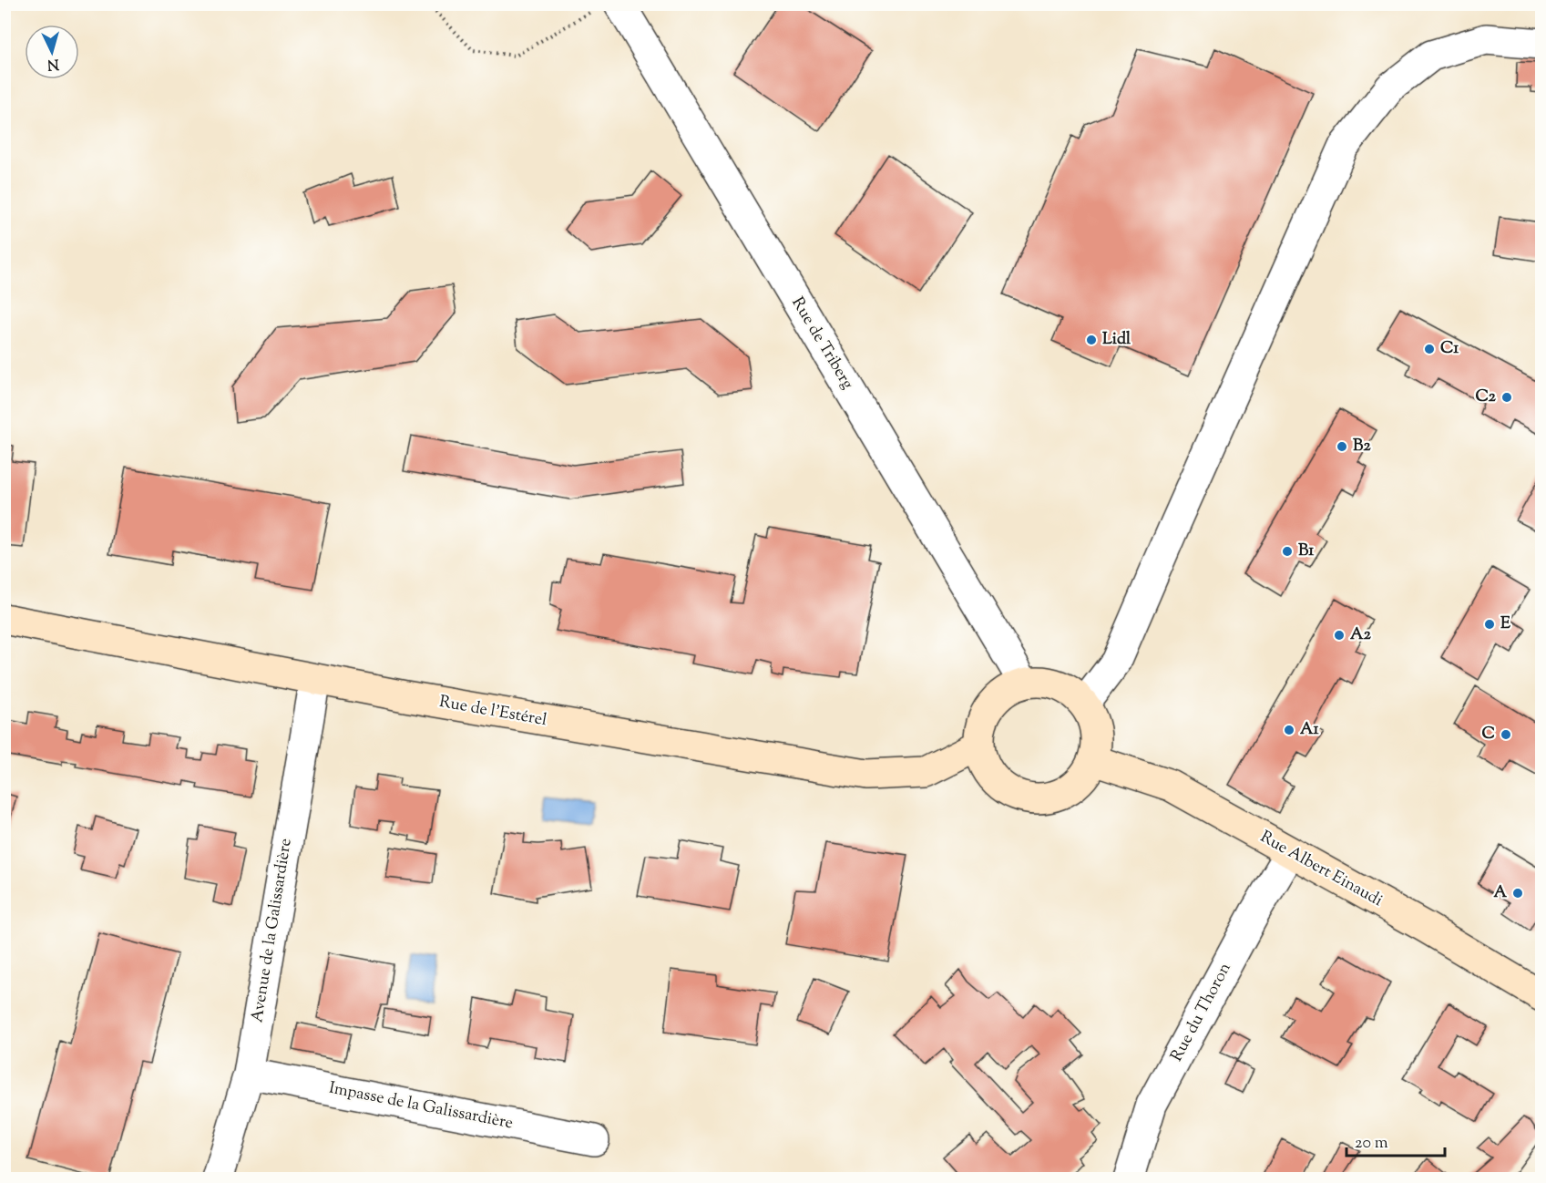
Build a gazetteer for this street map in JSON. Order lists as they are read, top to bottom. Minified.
{"streets":{"street":["Rue de Triberg","Rue de l'Estérel","Rue Albert Einaudi","Avenue de la Galissardière","Rue du Thoron","Impasse de la Galissardière"]},"crossings":[["Rue de Triberg","Rue de l'Estérel"],["Rue de Triberg","Rue Albert Einaudi"],["Rue de l'Estérel","Rue Albert Einaudi"],["Rue de l'Estérel","Avenue de la Galissardière"],["Rue Albert Einaudi","Rue du Thoron"],["Avenue de la Galissardière","Impasse de la Galissardière"]],"places":["Lidl","C1","C2","B2","B1","E","A2","A1","C","A"],"scale_bar":"20 m","north":"bottom"}
